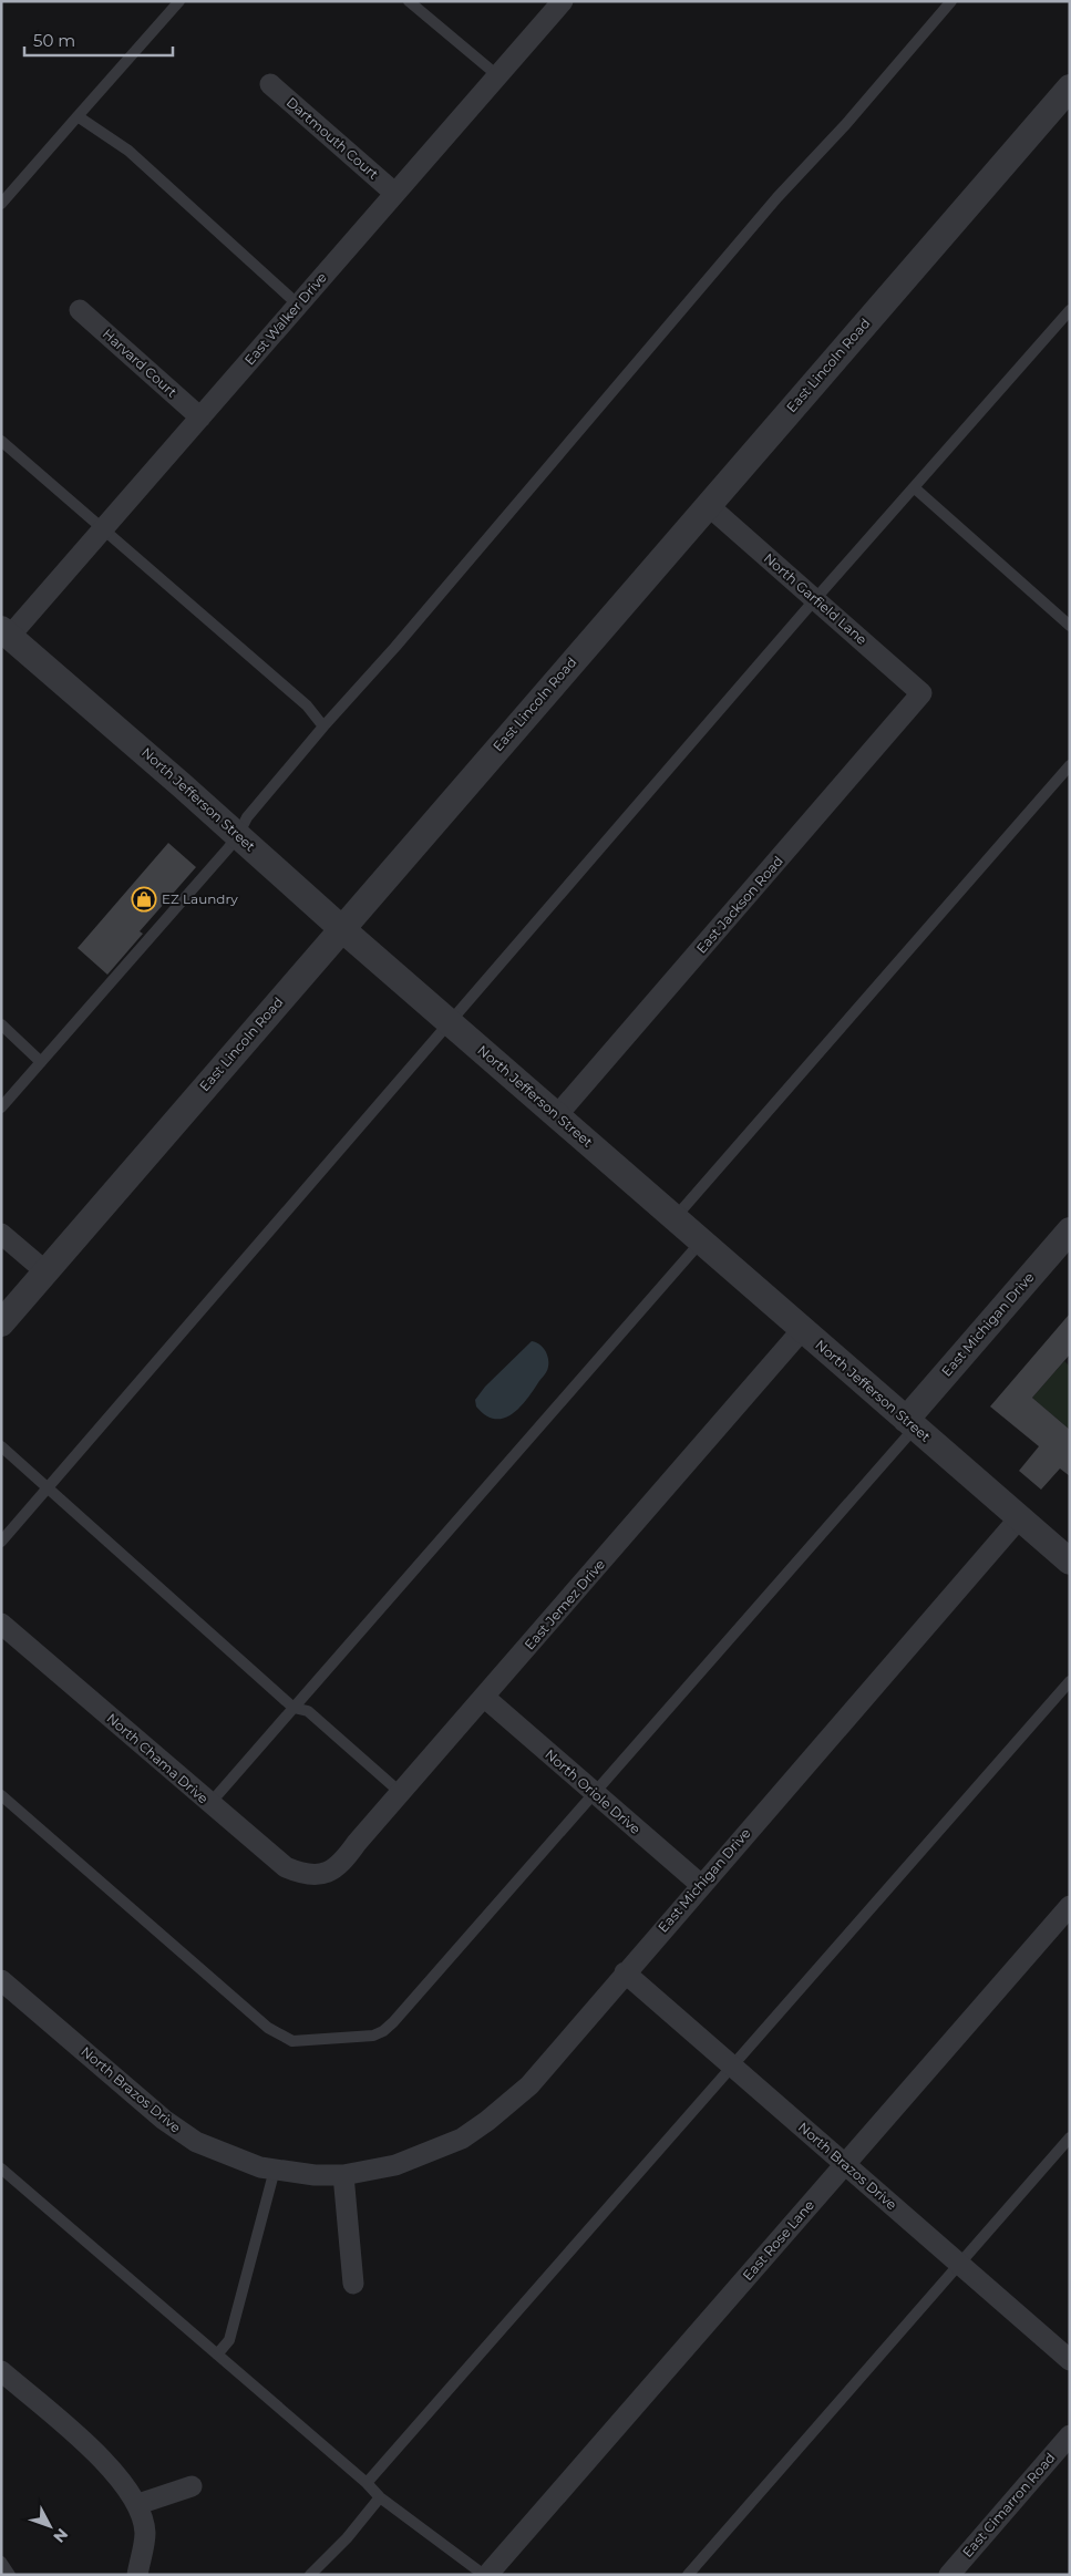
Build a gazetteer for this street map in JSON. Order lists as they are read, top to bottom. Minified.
{"streets":{"street":["Dartmouth Court","East Walker Drive","Harvard Court","East Lincoln Road","North Garfield Lane","North Jefferson Street","East Jackson Road","East Michigan Drive","East Jemez Drive","North Chama Drive","North Oriole Drive","North Brazos Drive","East Rose Lane","East Cimarron Road"]},"crossings":[["Dartmouth Court","East Walker Drive"],["East Walker Drive","Harvard Court"],["East Walker Drive","North Jefferson Street"],["East Lincoln Road","North Garfield Lane"],["East Lincoln Road","North Jefferson Street"],["North Garfield Lane","East Jackson Road"],["North Jefferson Street","East Jackson Road"],["North Jefferson Street","East Michigan Drive"],["North Jefferson Street","East Jemez Drive"],["East Michigan Drive","North Oriole Drive"],["East Michigan Drive","North Brazos Drive"],["East Jemez Drive","North Chama Drive"],["East Jemez Drive","North Oriole Drive"],["North Brazos Drive","East Rose Lane"]],"places":{"shop":["EZ Laundry"]},"scale_bar":"50 m","north":"bottom right"}
